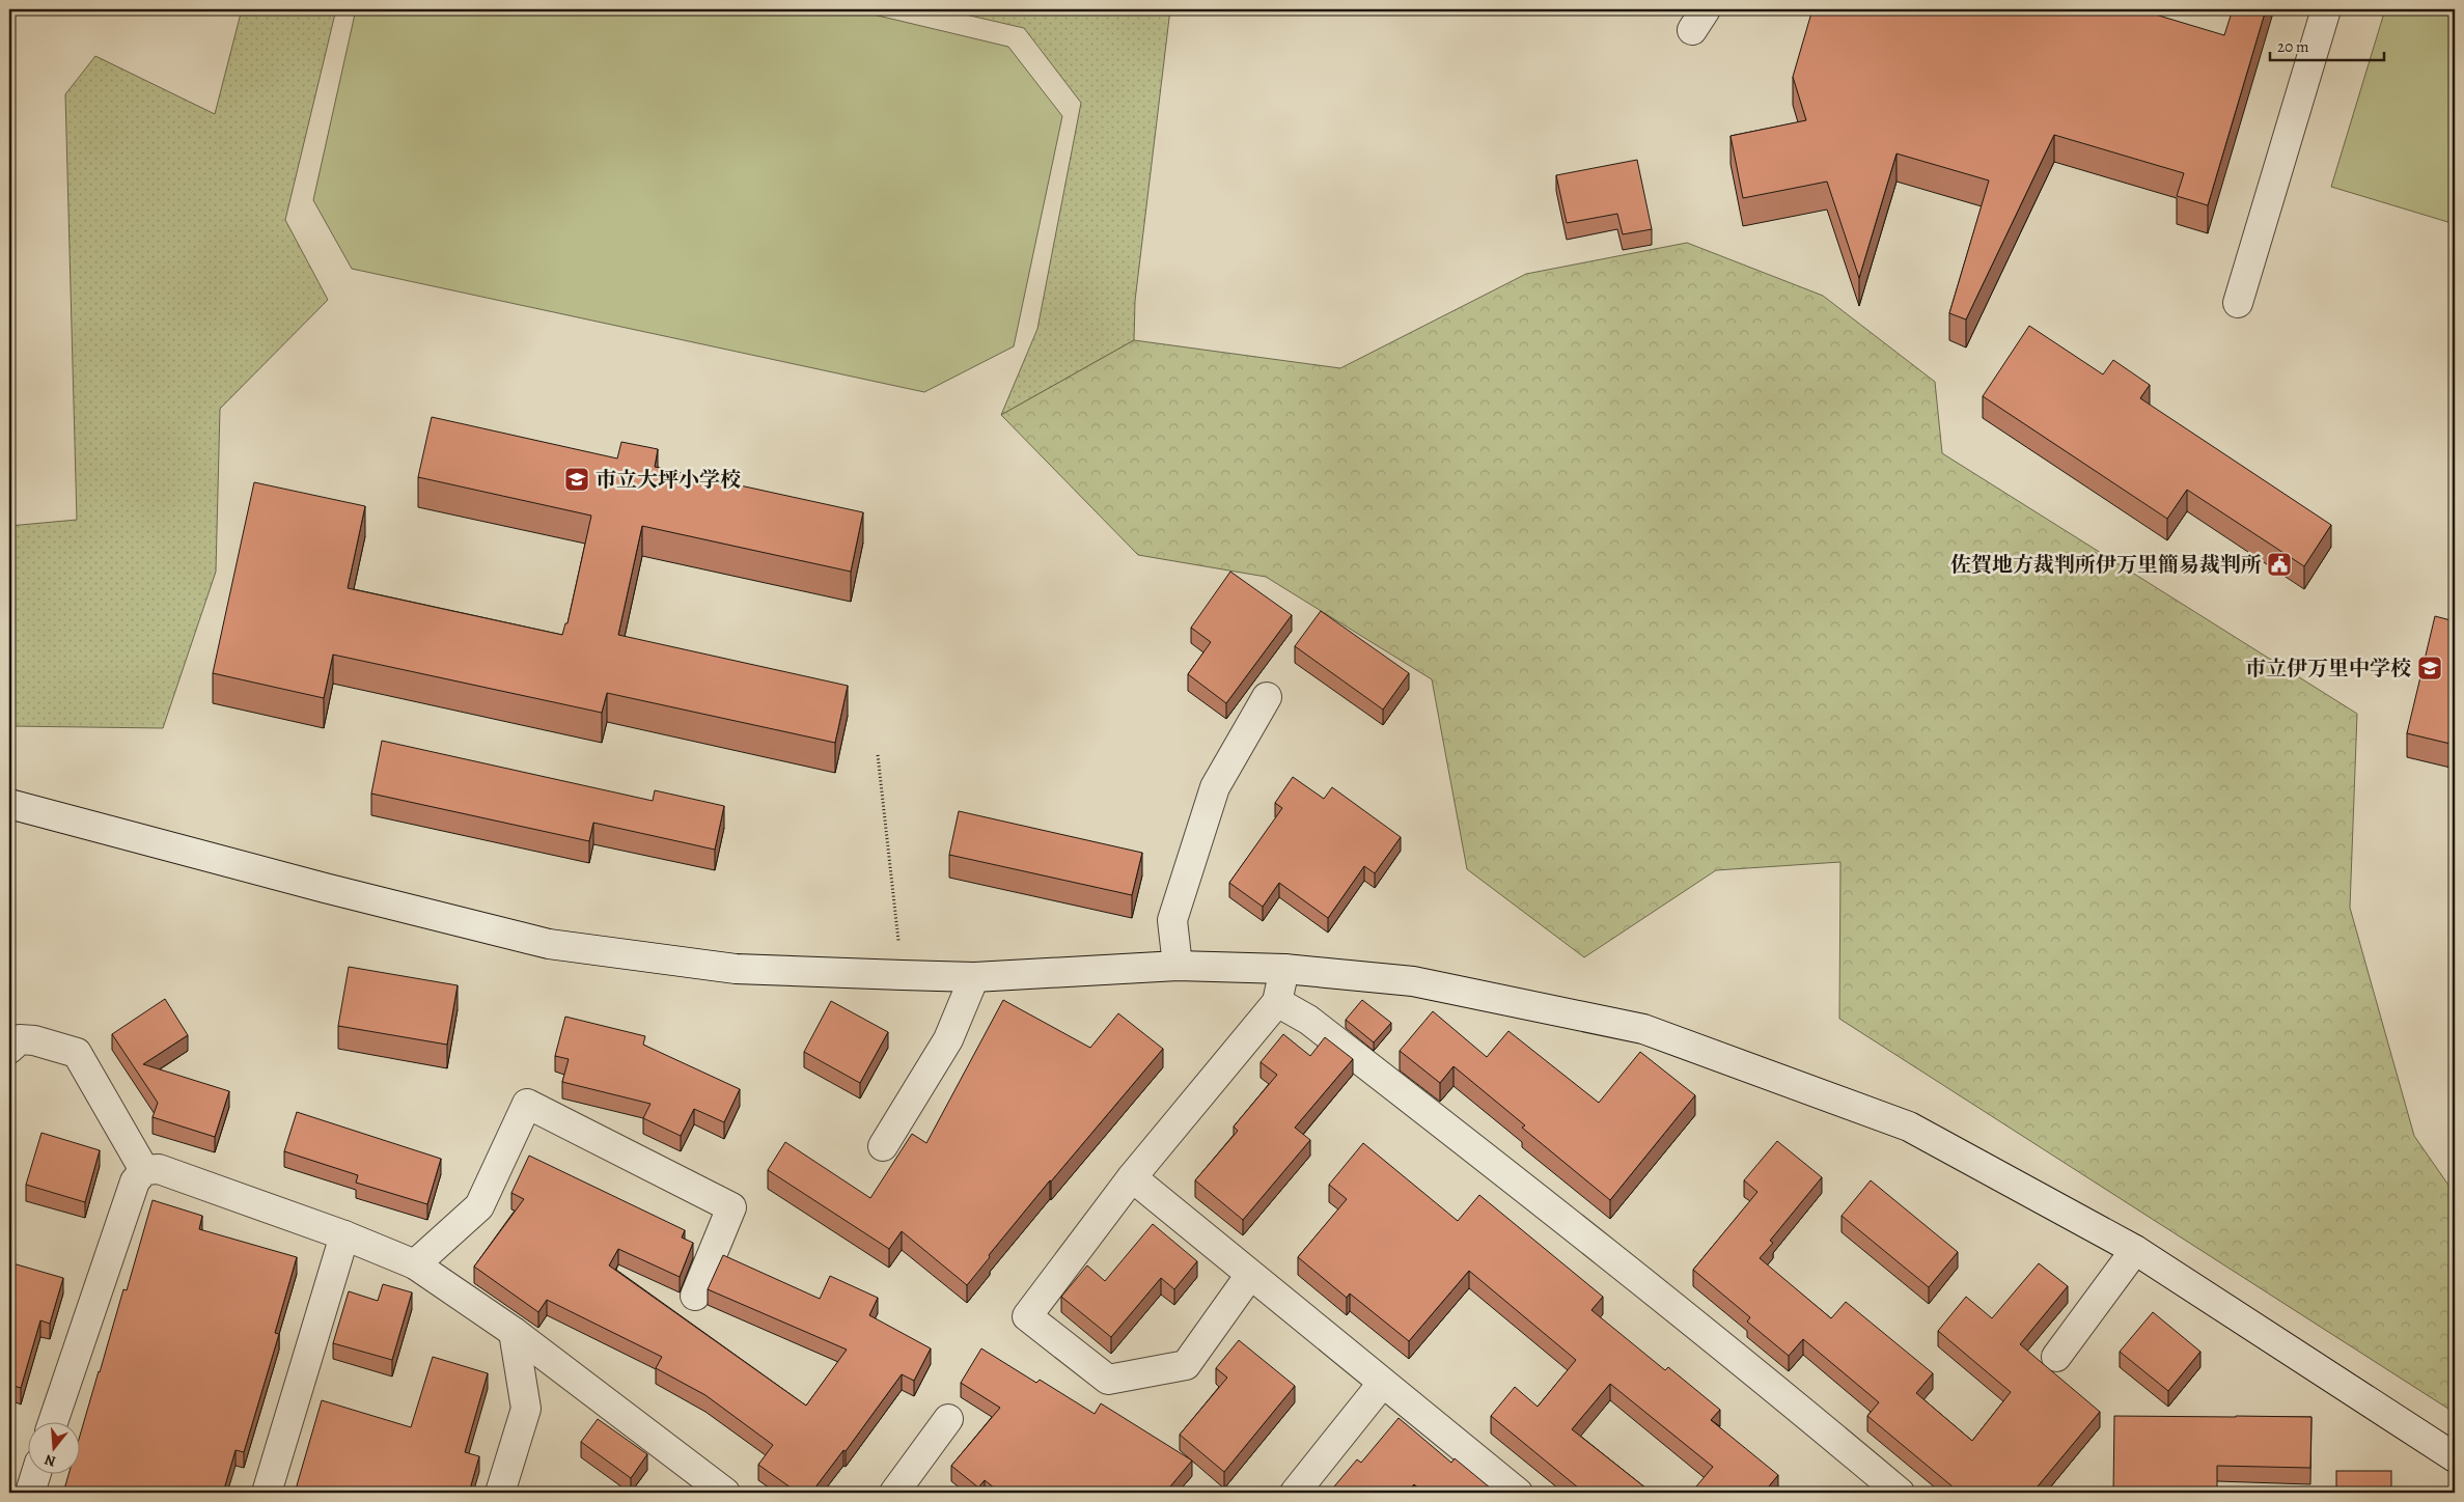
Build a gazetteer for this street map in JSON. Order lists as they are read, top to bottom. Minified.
{"places":{"school or university":["市立大坪小学校","市立伊万里中学校"],"public building":["佐賀地方裁判所伊万里簡易裁判所"]},"scale_bar":"20 m","north":"bottom"}
